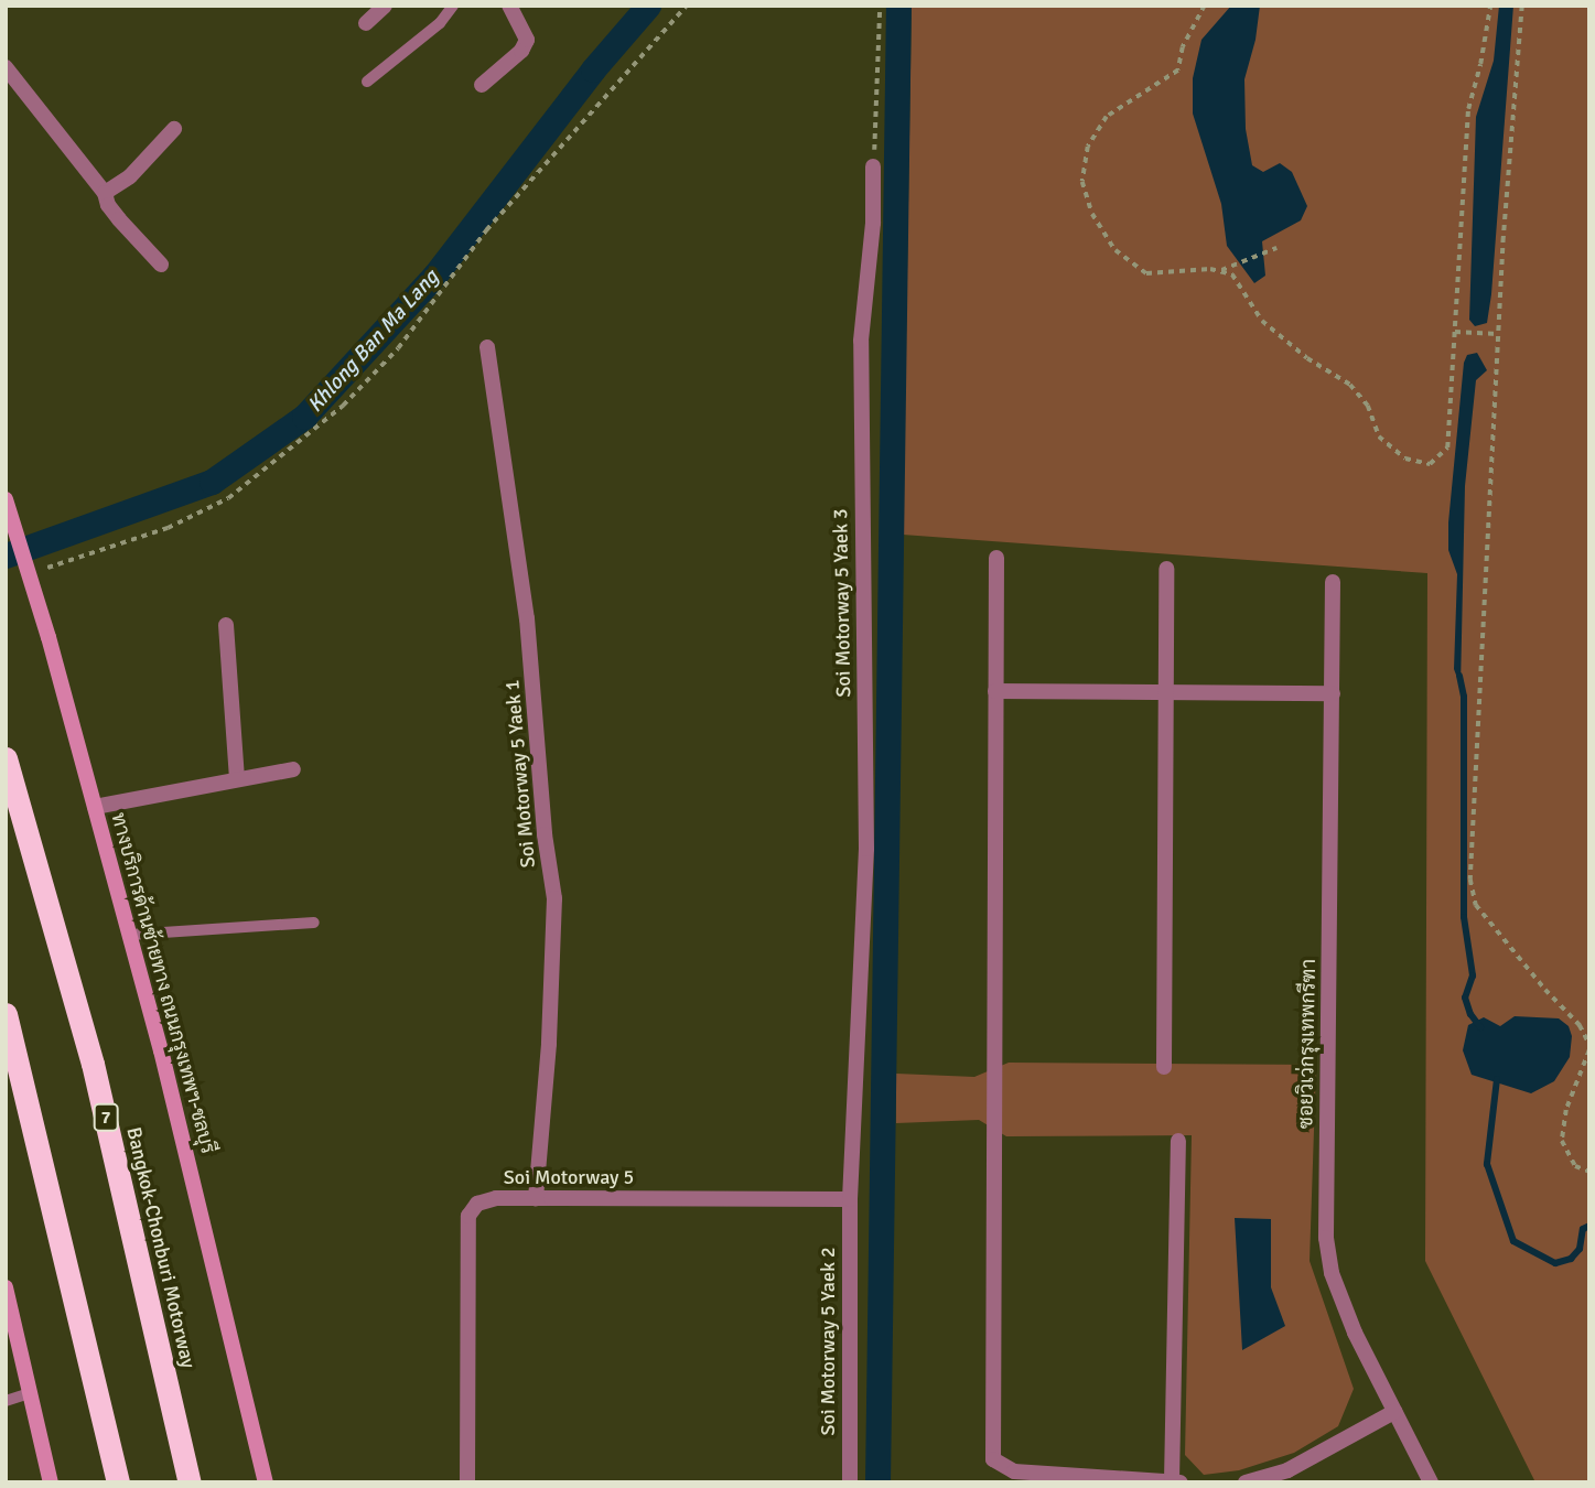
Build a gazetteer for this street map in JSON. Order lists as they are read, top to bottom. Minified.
{"streets":{"highway":["7","Bangkok-Chonburi Motorway"],"main road":["ทางบริการด้านซ้ายทาง ถนนกรุงเทพฯ-ชลบุรี"],"street":["Soi Motorway 5 Yaek 3","Soi Motorway 5 Yaek 1","ซอยวิเว่กรุงเทพกรีฑา","Soi Motorway 5","Soi Motorway 5 Yaek 2"]},"crossings":[["Soi Motorway 5 Yaek 3","Soi Motorway 5"],["Soi Motorway 5 Yaek 3","Soi Motorway 5 Yaek 2"],["Soi Motorway 5 Yaek 1","Soi Motorway 5"],["Soi Motorway 5","Soi Motorway 5 Yaek 2"]],"water":["Khlong Ban Ma Lang"]}
